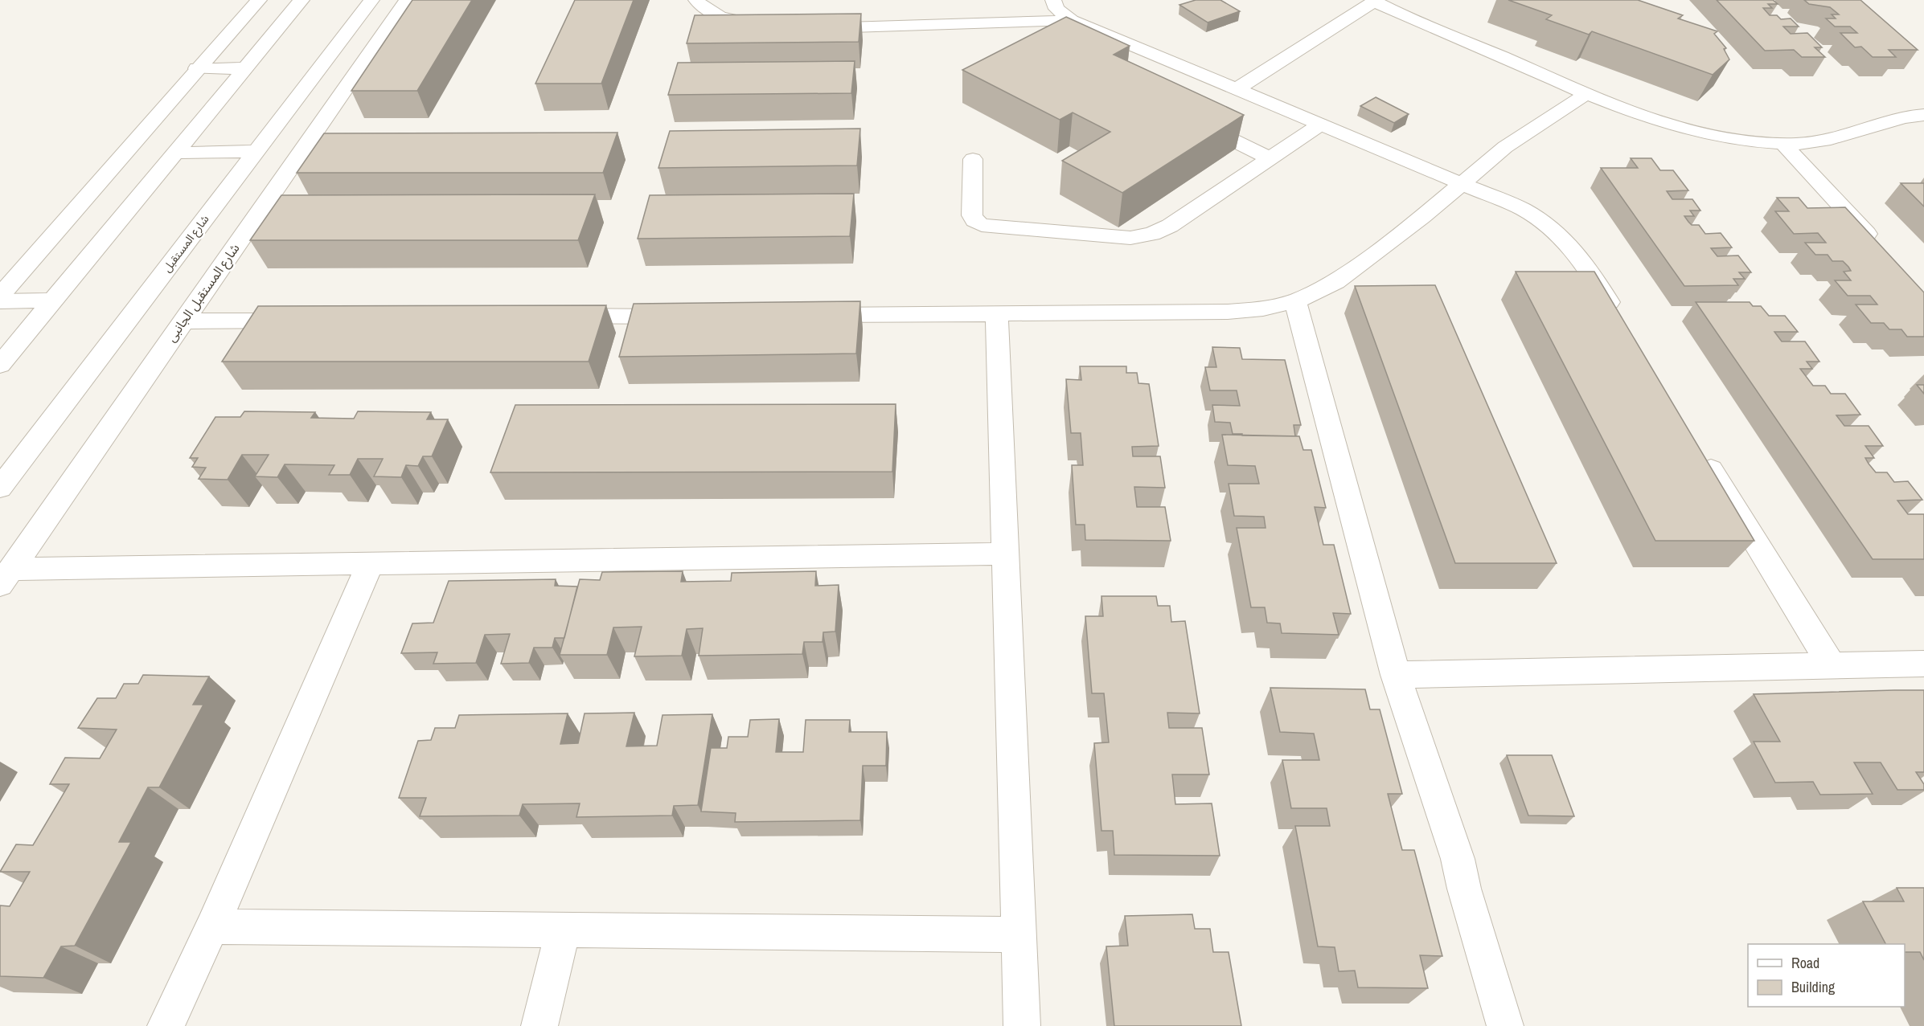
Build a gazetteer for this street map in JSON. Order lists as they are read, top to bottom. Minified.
{"streets":{"street":["شارع المستقبل","شارع المستقبل الجانبى"]},"legend":["Road","Building"]}
